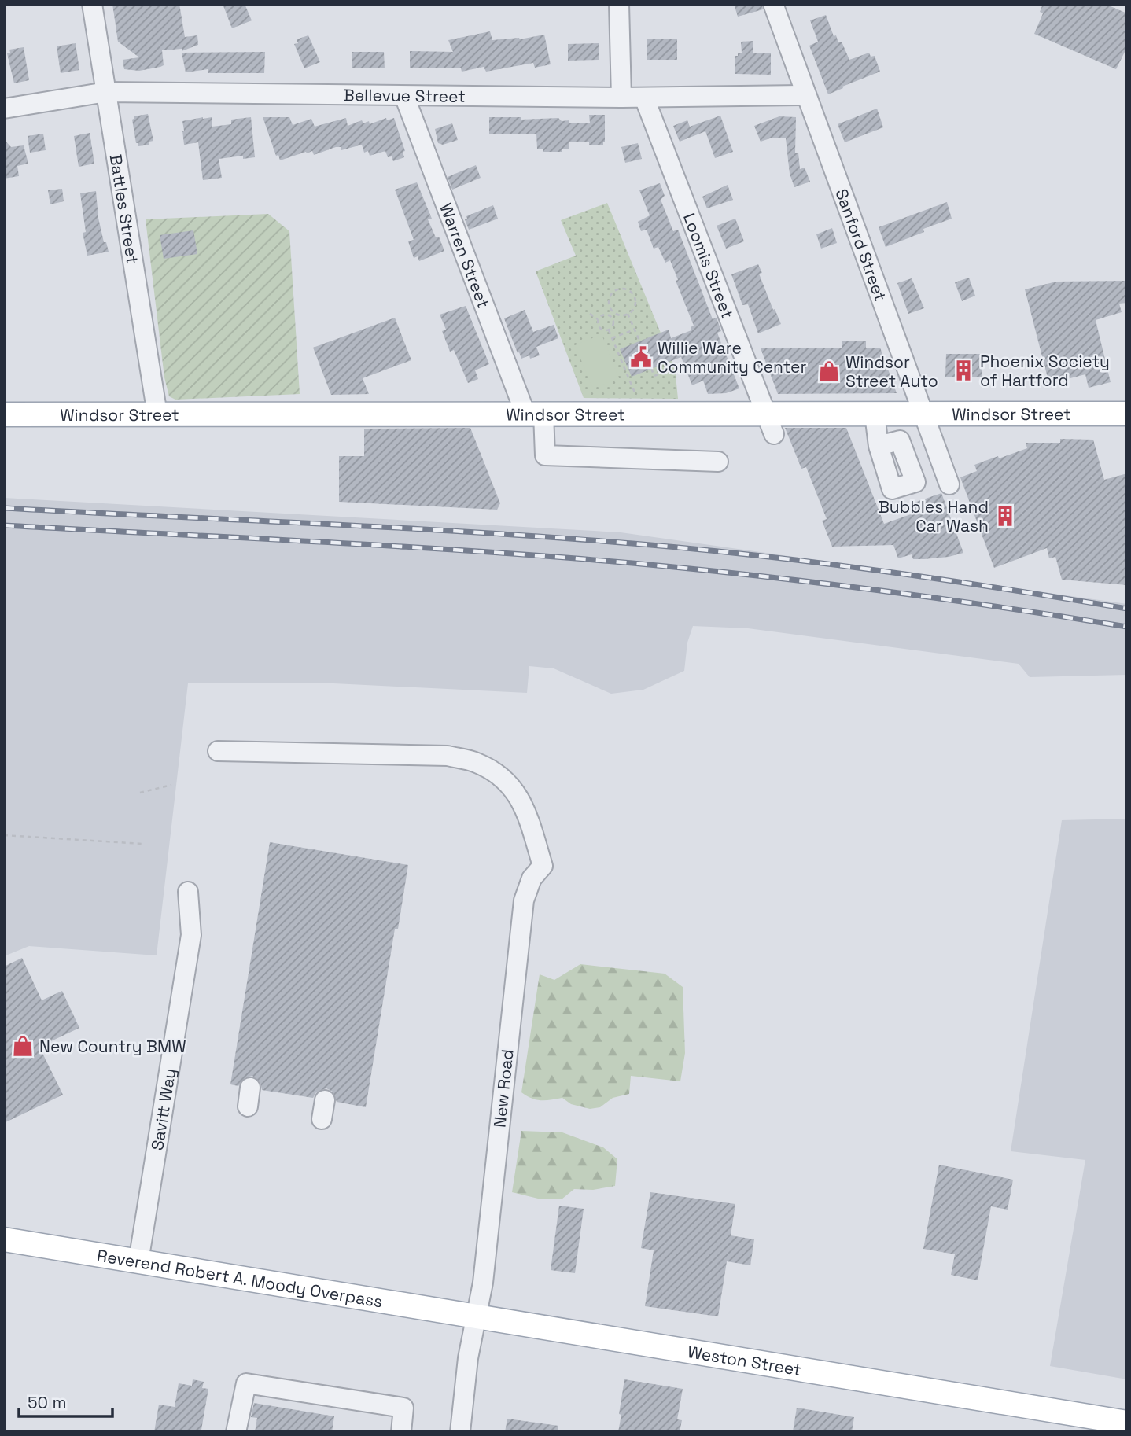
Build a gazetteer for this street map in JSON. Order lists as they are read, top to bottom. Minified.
{"streets":{"main road":["Windsor Street","Reverend Robert A. Moody Overpass","Weston Street"],"street":["Bellevue Street","Battles Street","Sanford Street","Warren Street","Loomis Street","New Road","Savitt Way"]},"crossings":[["Bellevue Street","Battles Street"],["Bellevue Street","Sanford Street"],["Bellevue Street","Warren Street"],["Bellevue Street","Loomis Street"],["Battles Street","Windsor Street"],["Sanford Street","Windsor Street"],["Warren Street","Windsor Street"],["Loomis Street","Windsor Street"],["New Road","Reverend Robert A. Moody Overpass"],["New Road","Weston Street"],["Savitt Way","Reverend Robert A. Moody Overpass"],["Reverend Robert A. Moody Overpass","Weston Street"]],"places":{"public building":["Willie Ware Community Center"],"building":["Phoenix Society of Hartford","Bubbles Hand Car Wash"],"shop":["Windsor Street Auto","New Country BMW"]},"scale_bar":"50 m"}
